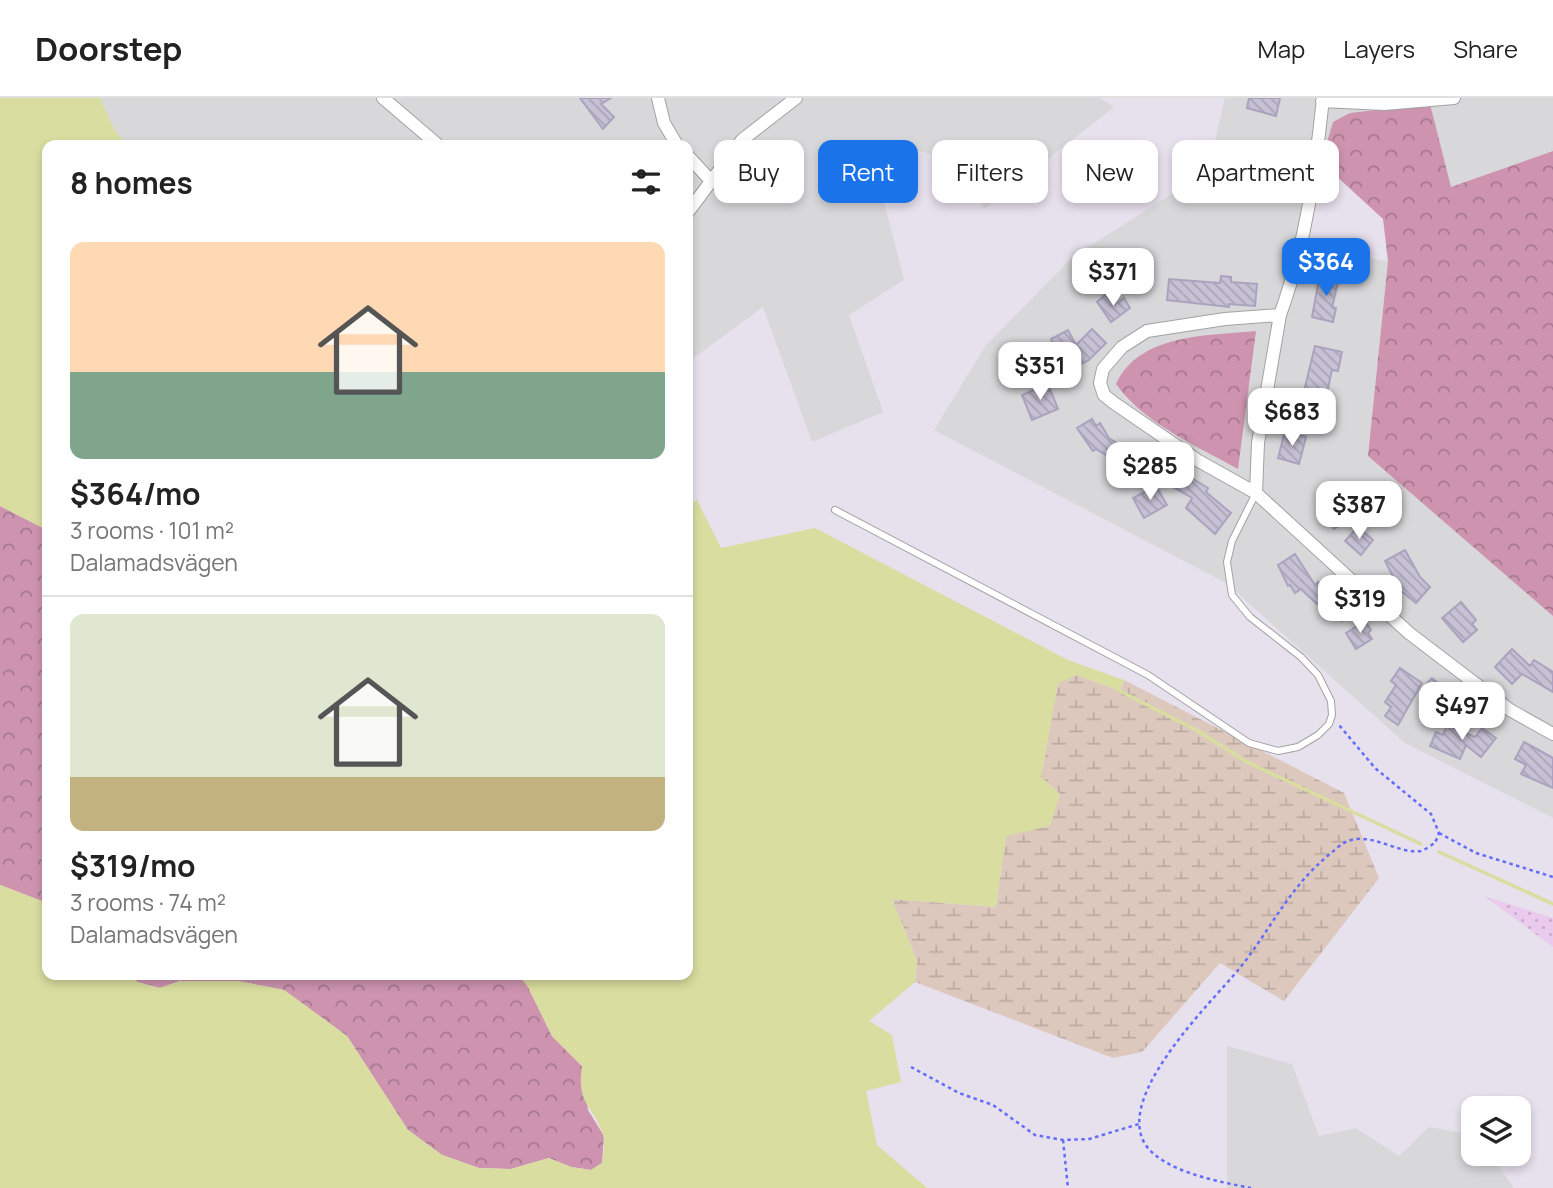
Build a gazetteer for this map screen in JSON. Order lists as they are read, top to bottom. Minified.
{"page":{"header":"Doorstep","nav":["Map","Layers","Share"],"chip":["Buy","Rent","Filters","New","Apartment"],"heading":"8 homes","list":[{"name":"$364/mo","note":"3 rooms · 101 m² · Dalamadsvägen"},{"name":"$319/mo","note":"3 rooms · 74 m² · Dalamadsvägen"}],"price":["$364","$371","$351","$683","$285","$387","$319","$497"]}}
